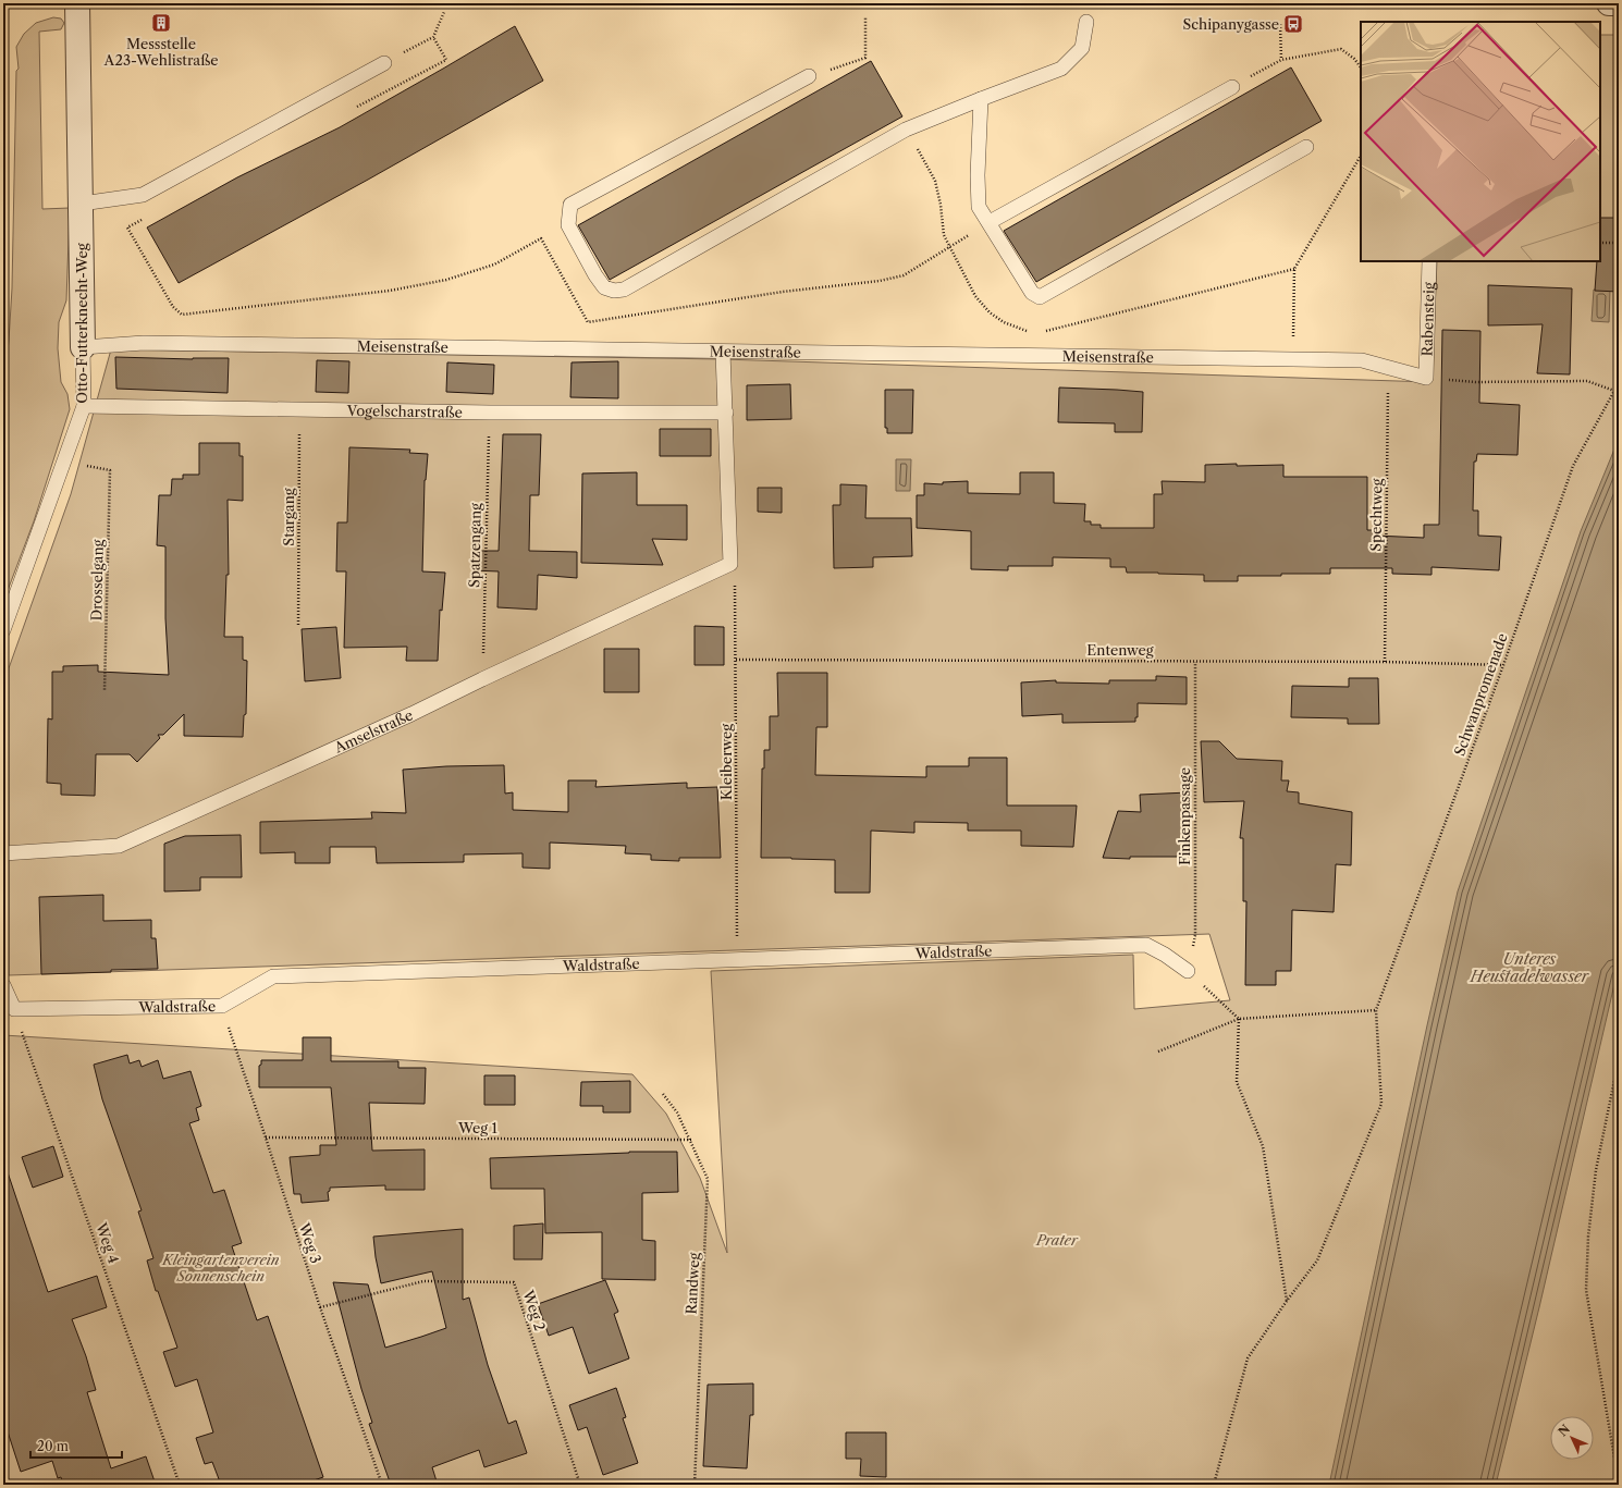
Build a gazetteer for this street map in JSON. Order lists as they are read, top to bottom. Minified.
{"streets":{"street":["Otto-Futterknecht-Weg"],"lane":["Rabensteig","Meisenstraße","Vogelscharstraße","Amselstraße","Waldstraße"],"path":["Spechtweg","Stargang","Spatzengang","Drosselgang","Entenweg","Schwanpromenade","Kleiberweg","Finkenpassage","Weg 1","Weg 4","Weg 3","Randweg","Weg 2"]},"crossings":[["Rabensteig","Meisenstraße"],["Otto-Futterknecht-Weg","Meisenstraße"],["Otto-Futterknecht-Weg","Vogelscharstraße"],["Meisenstraße","Spechtweg"],["Vogelscharstraße","Stargang"],["Vogelscharstraße","Spatzengang"],["Spechtweg","Entenweg"],["Spatzengang","Amselstraße"],["Entenweg","Schwanpromenade"],["Entenweg","Kleiberweg"],["Entenweg","Finkenpassage"],["Amselstraße","Kleiberweg"],["Kleiberweg","Waldstraße"],["Finkenpassage","Waldstraße"],["Waldstraße","Weg 4"],["Waldstraße","Weg 3"],["Weg 1","Weg 3"],["Weg 1","Randweg"],["Weg 3","Weg 2"]],"water":["Unteres Heustadelwasser"],"parks":["Prater","Kleingartenverein Sonnenschein"],"places":{"building":["Messstelle A23-Wehlistraße"],"bus stop":["Schipanygasse"]},"scale_bar":"20 m","north":"top left"}
